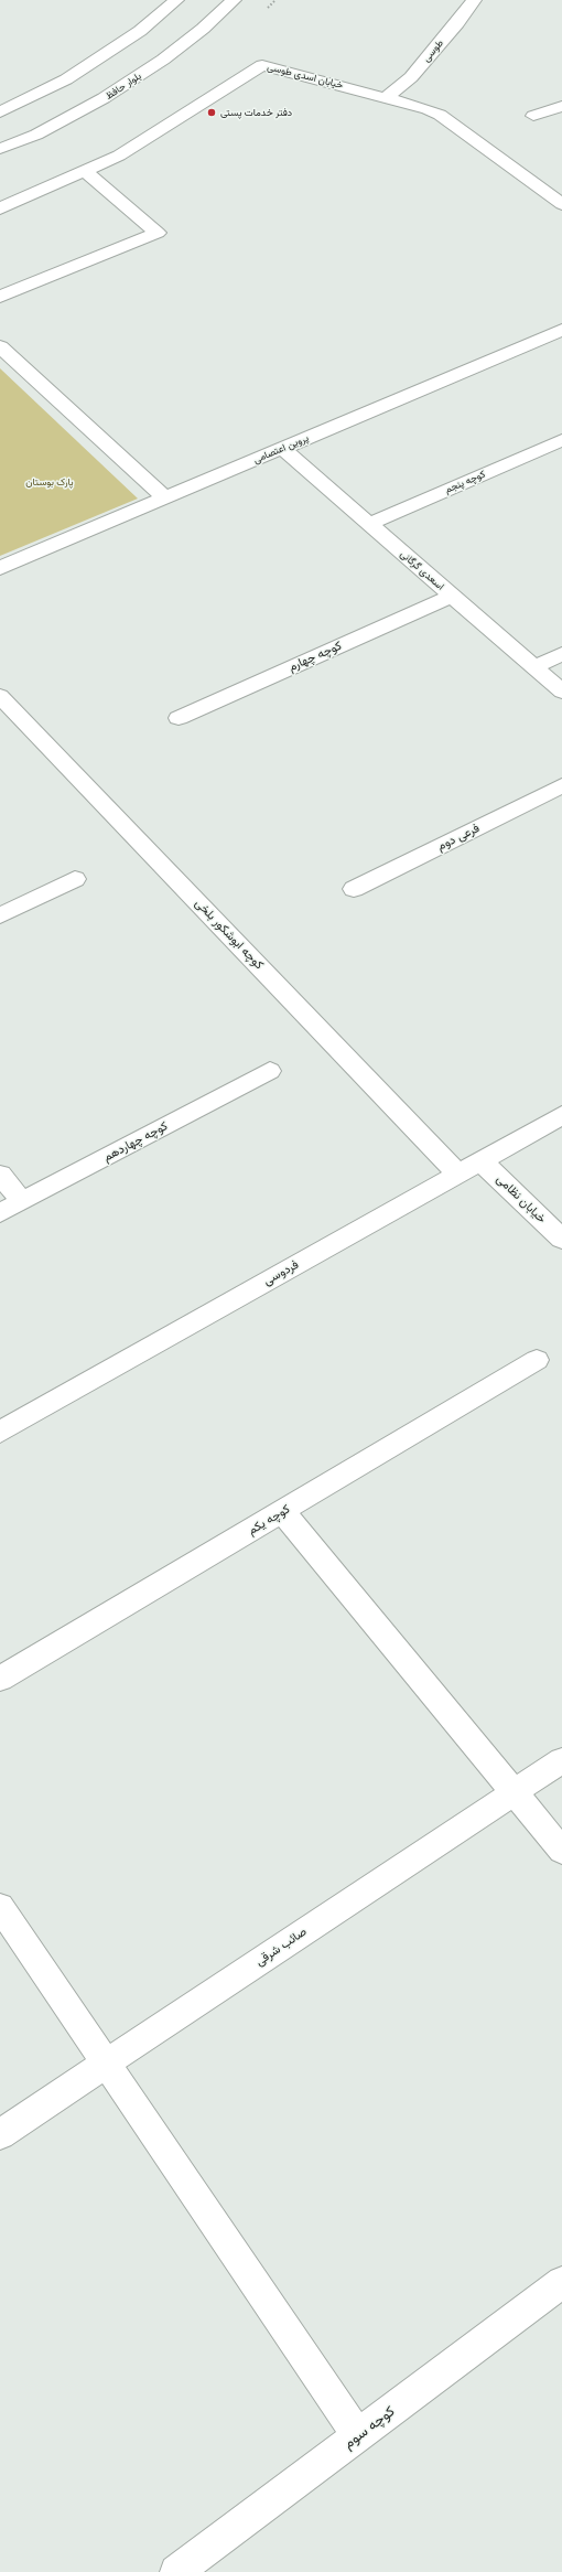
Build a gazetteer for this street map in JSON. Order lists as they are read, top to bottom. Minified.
{"streets":{"street":["طوسی","خیابان اسدی طوسی","بلوار حافظ","پروین اعتصامی","کوچه پنجم","اسعدی گرگانی","کوچه چهارم","فرعی دوم","کوچه ابوشکور بلخی","کوچه چهاردهم","خیابان نظامی","فردوسی","کوچه یکم","صائب شرقی","کوچه سوم"]},"crossings":[["طوسی","خیابان اسدی طوسی"],["پروین اعتصامی","اسعدی گرگانی"],["کوچه پنجم","اسعدی گرگانی"],["اسعدی گرگانی","کوچه چهارم"],["کوچه ابوشکور بلخی","فردوسی"],["خیابان نظامی","فردوسی"]],"parks":["پارک بوستان"],"places":["دفتر خدمات پستی"]}
